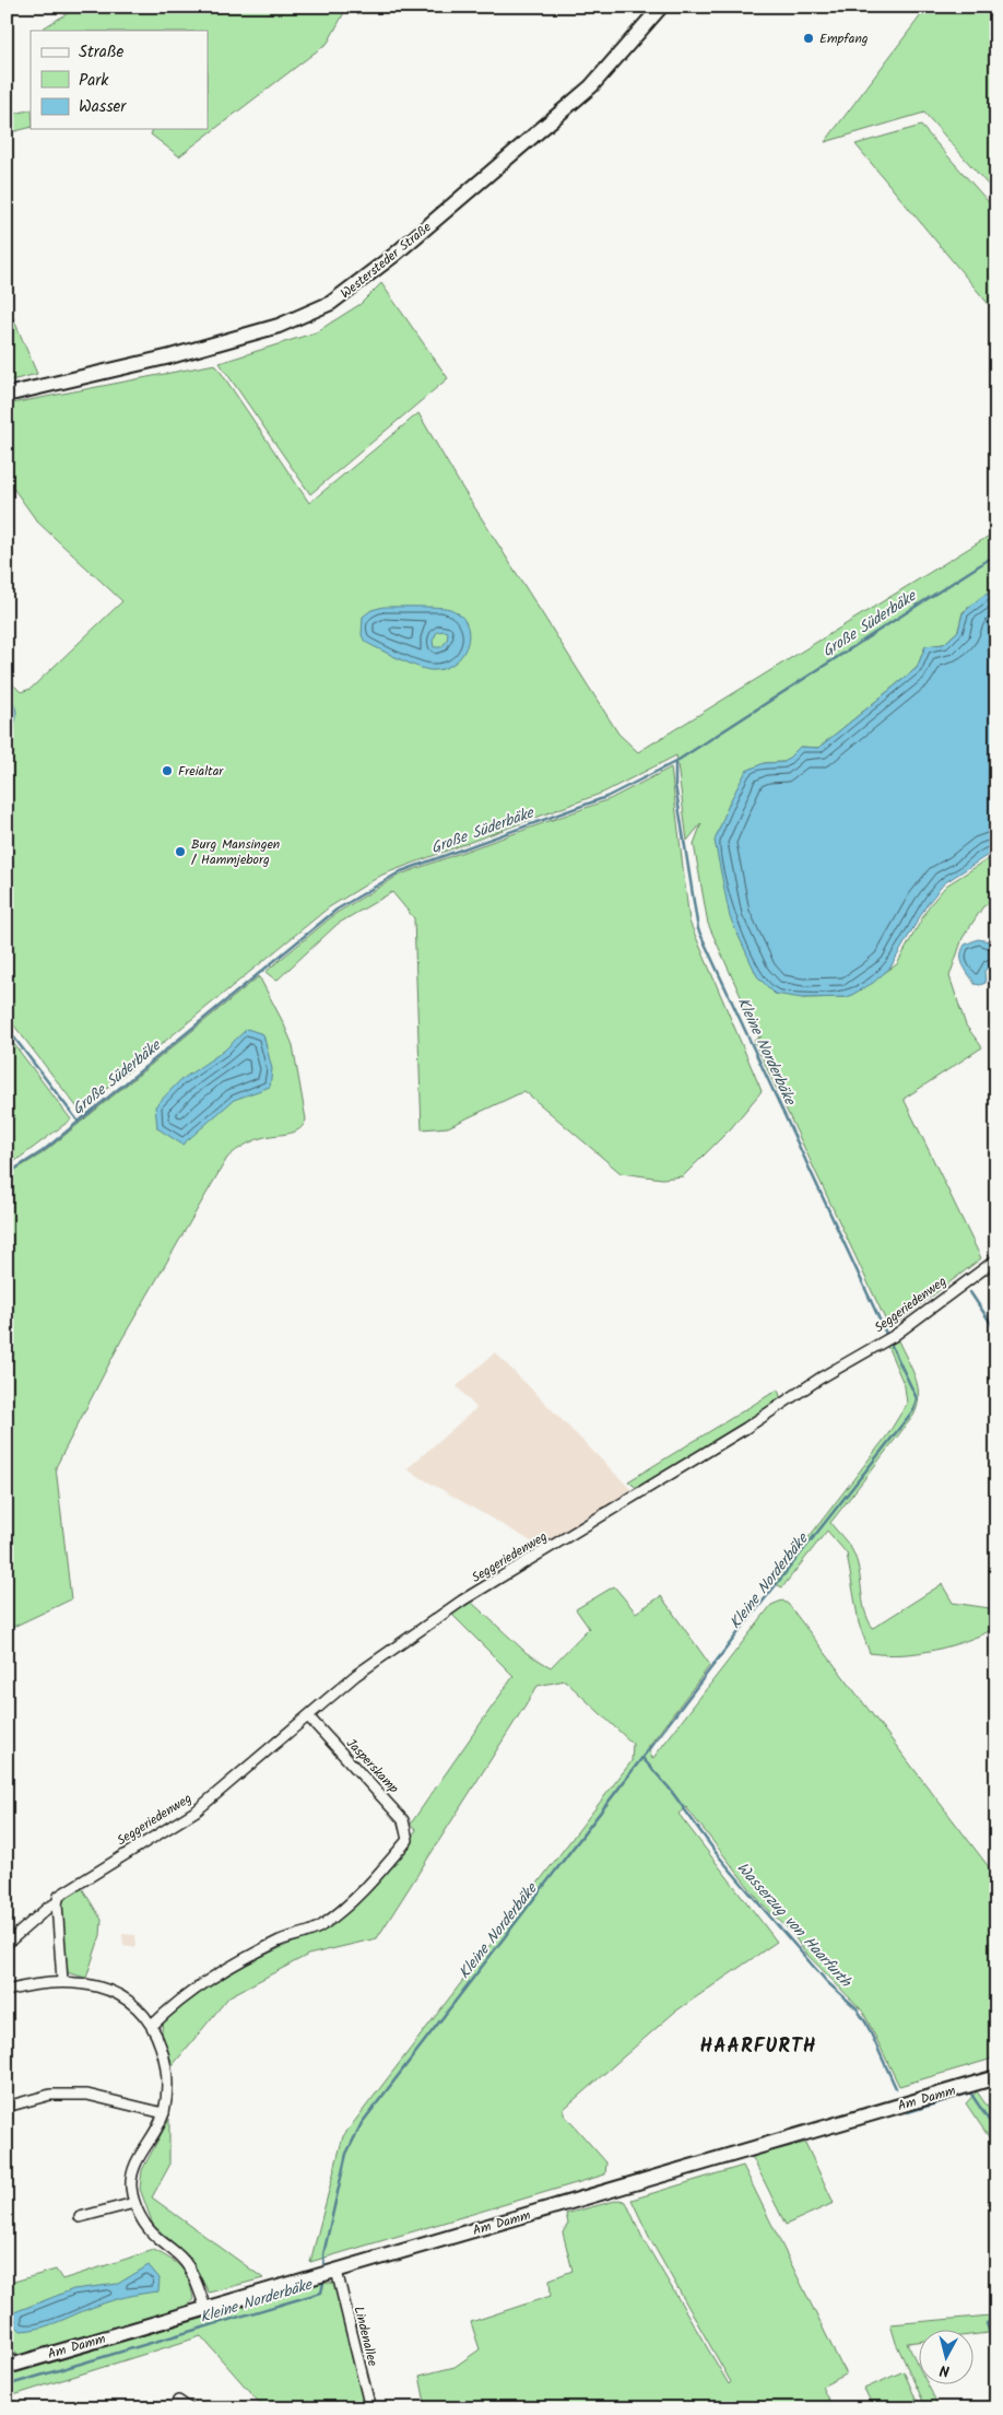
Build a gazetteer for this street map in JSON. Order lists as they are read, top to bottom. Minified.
{"streets":{"main road":["Westersteder Straße","Am Damm"],"street":["Seggeriedenweg","Jasperskamp","Lindenallee"]},"crossings":[["Seggeriedenweg","Jasperskamp"],["Am Damm","Lindenallee"]],"districts":["HAARFURTH"],"water":["Große Süderbäke","Kleine Norderbäke","Wasserzug von Haarfurth"],"places":["Empfang","Freialtar","Burg Mansingen / Hammjeborg"],"legend":["Straße","Park","Wasser"],"north":"bottom"}
